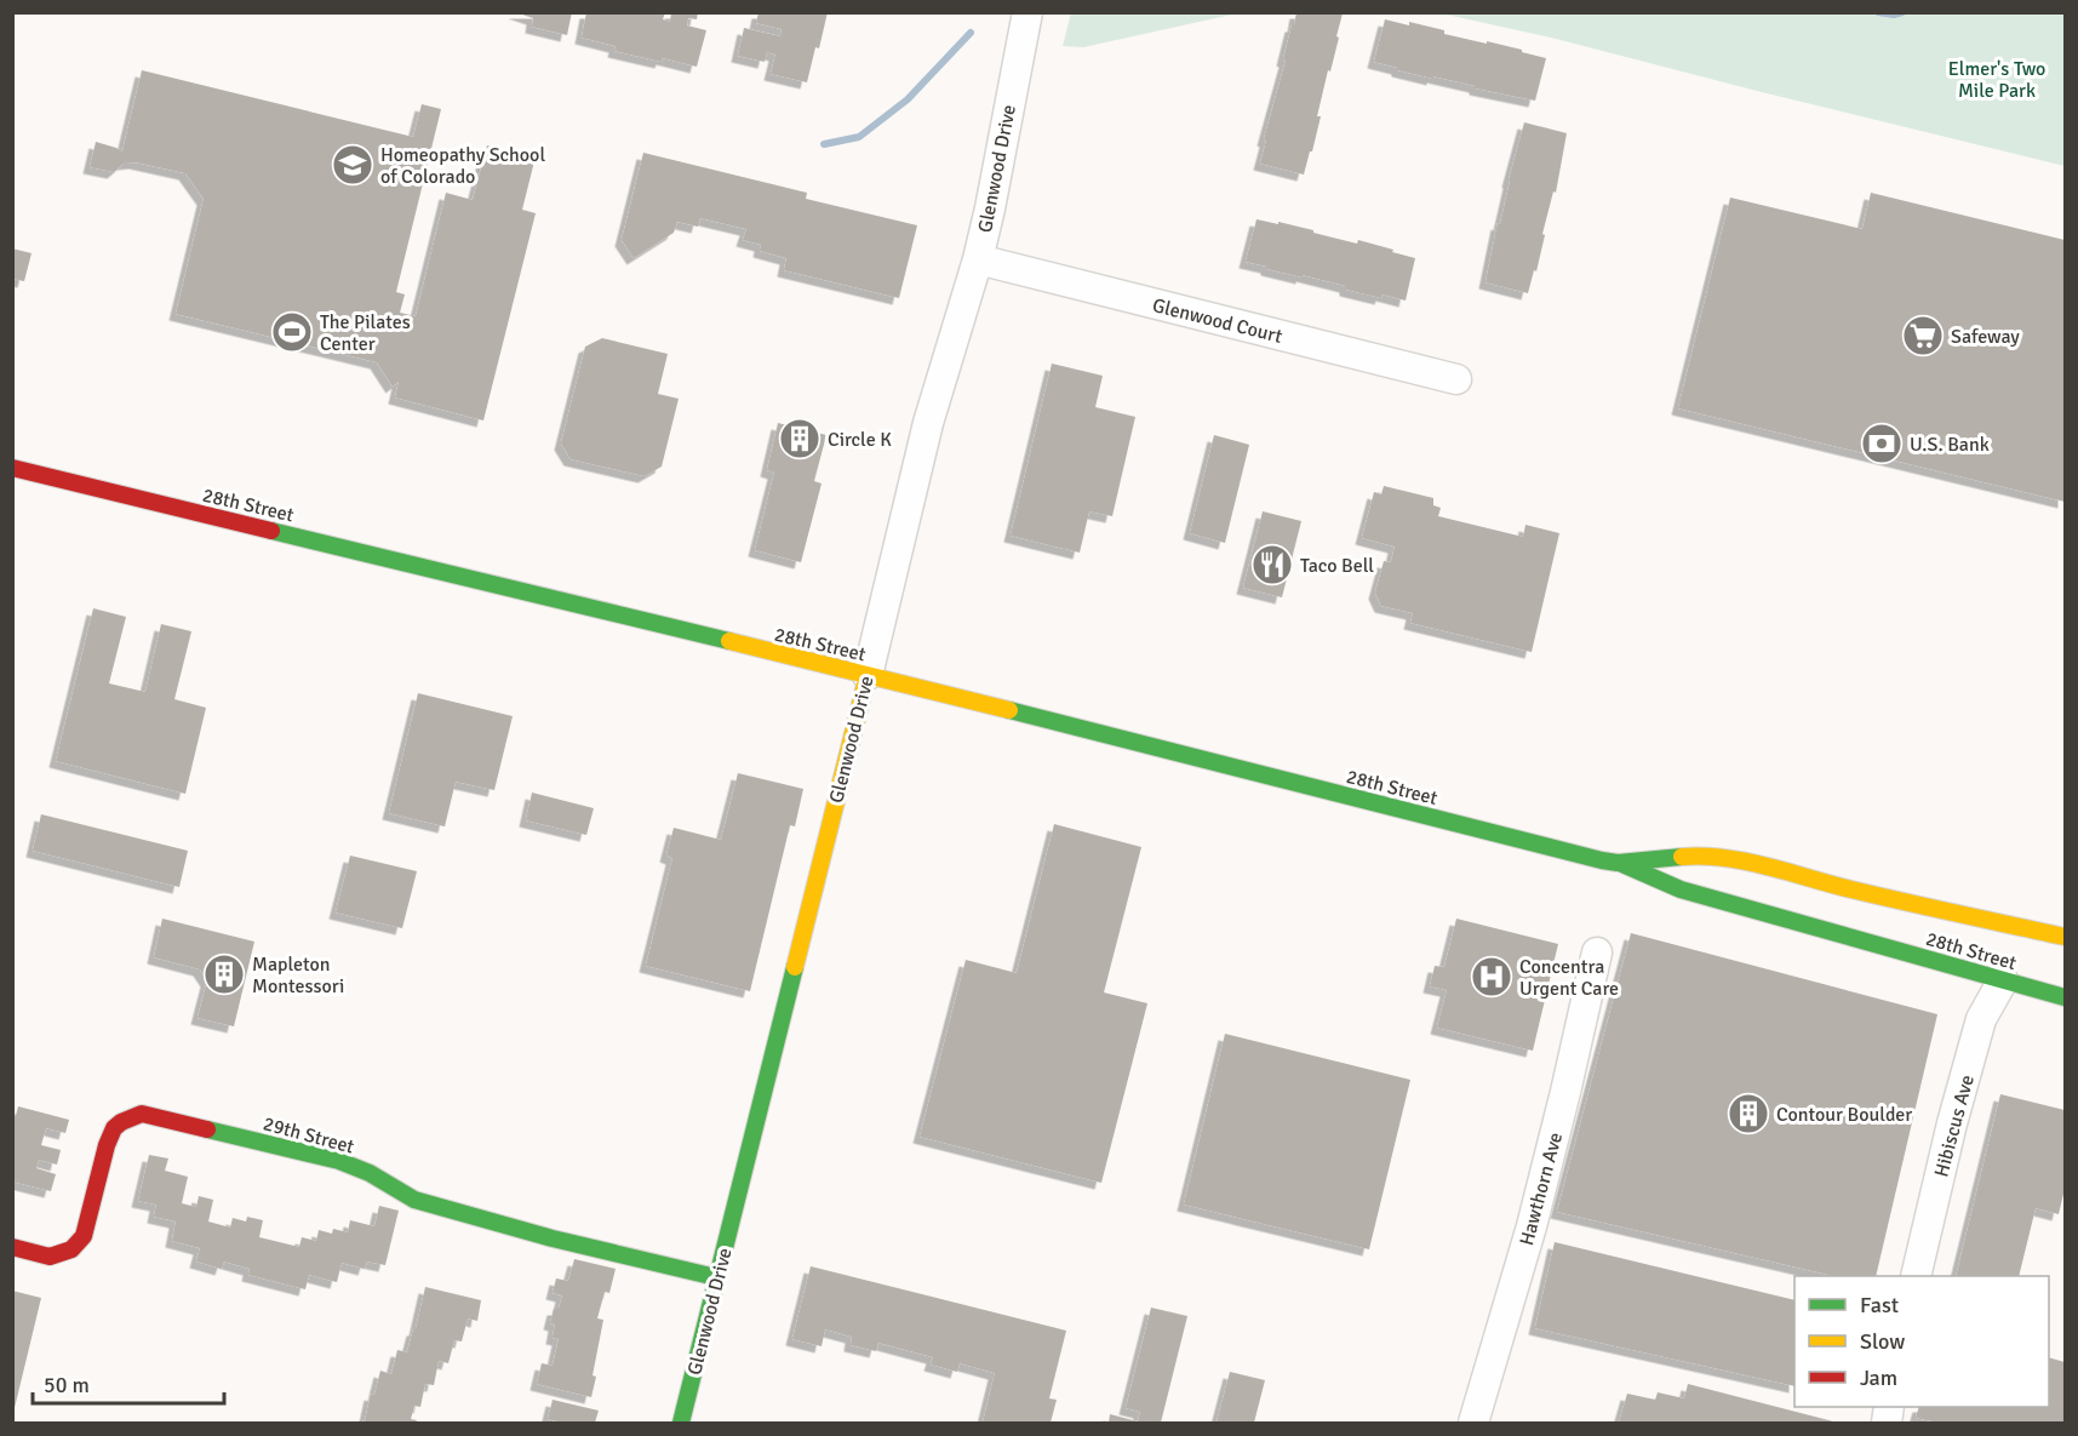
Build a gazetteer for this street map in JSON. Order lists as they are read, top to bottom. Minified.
{"streets":{"main road":["Glenwood Drive","28th Street","29th Street"],"street":["Glenwood Court","Hibiscus Ave","Hawthorn Ave"]},"crossings":[["Glenwood Drive","Glenwood Court"],["Glenwood Drive","28th Street"],["Glenwood Drive","29th Street"],["28th Street","Hibiscus Ave"]],"parks":["Elmer's Two Mile Park"],"places":{"school or university":["Homeopathy School of Colorado"],"sports":["The Pilates Center"],"supermarket":["Safeway"],"building":["Circle K","Mapleton Montessori","Contour Boulder"],"bank":["U.S. Bank"],"restaurant":["Taco Bell"],"hospital":["Concentra Urgent Care"]},"legend":["Fast","Slow","Jam"],"scale_bar":"50 m"}
